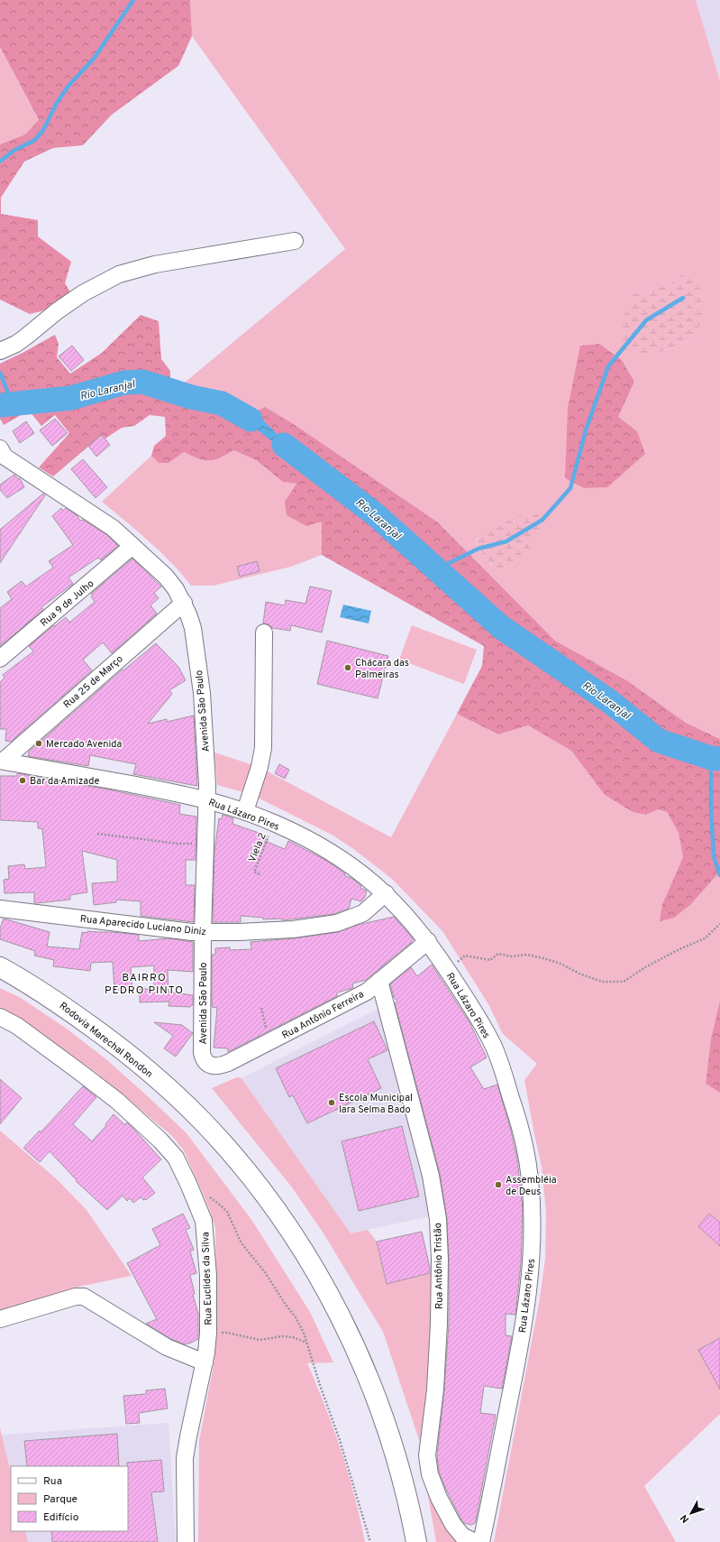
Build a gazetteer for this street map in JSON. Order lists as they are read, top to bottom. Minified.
{"streets":{"main road":["Rodovia Marechal Rondon"],"street":["Rua 9 de Julho","Rua 25 de Março","Avenida São Paulo","Rua Lázaro Pires","Rua Aparecido Luciano Diniz","Rua Antônio Ferreira","Rua Antônio Tristão","Rua Euclides da Silva"],"path":["Viela 2"]},"crossings":[["Rua 9 de Julho","Avenida São Paulo"],["Rua 25 de Março","Avenida São Paulo"],["Rua 25 de Março","Rua Lázaro Pires"],["Avenida São Paulo","Rua Lázaro Pires"],["Avenida São Paulo","Rua Aparecido Luciano Diniz"],["Avenida São Paulo","Rua Antônio Ferreira"],["Rua Lázaro Pires","Viela 2"],["Rua Lázaro Pires","Rua Aparecido Luciano Diniz"],["Rua Lázaro Pires","Rua Antônio Ferreira"],["Rua Antônio Ferreira","Rua Antônio Tristão"]],"districts":["BAIRRO PEDRO PINTO"],"water":["Rio Laranjal"],"places":["Chácara das Palmeiras","Mercado Avenida","Bar da Amizade","Escola Municipal Iara Selma Bado","Assembléia de Deus"],"legend":["Rua","Parque","Edifício"],"north":"bottom left"}
